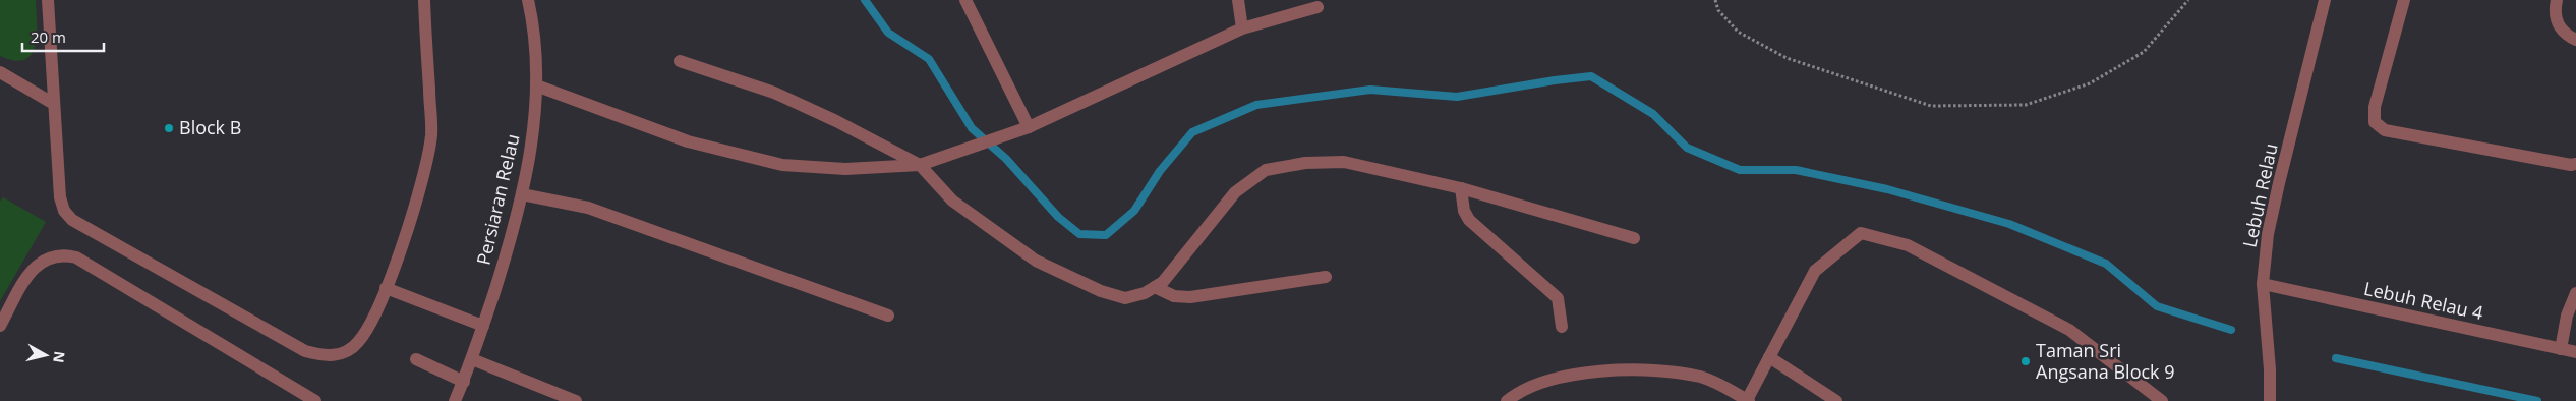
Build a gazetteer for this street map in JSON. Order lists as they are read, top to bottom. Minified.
{"streets":{"street":["Lebuh Relau","Persiaran Relau","Lebuh Relau 4"]},"crossings":[["Lebuh Relau","Lebuh Relau 4"]],"places":["Block B","Taman Sri Angsana Block 9"],"scale_bar":"20 m","north":"right"}
